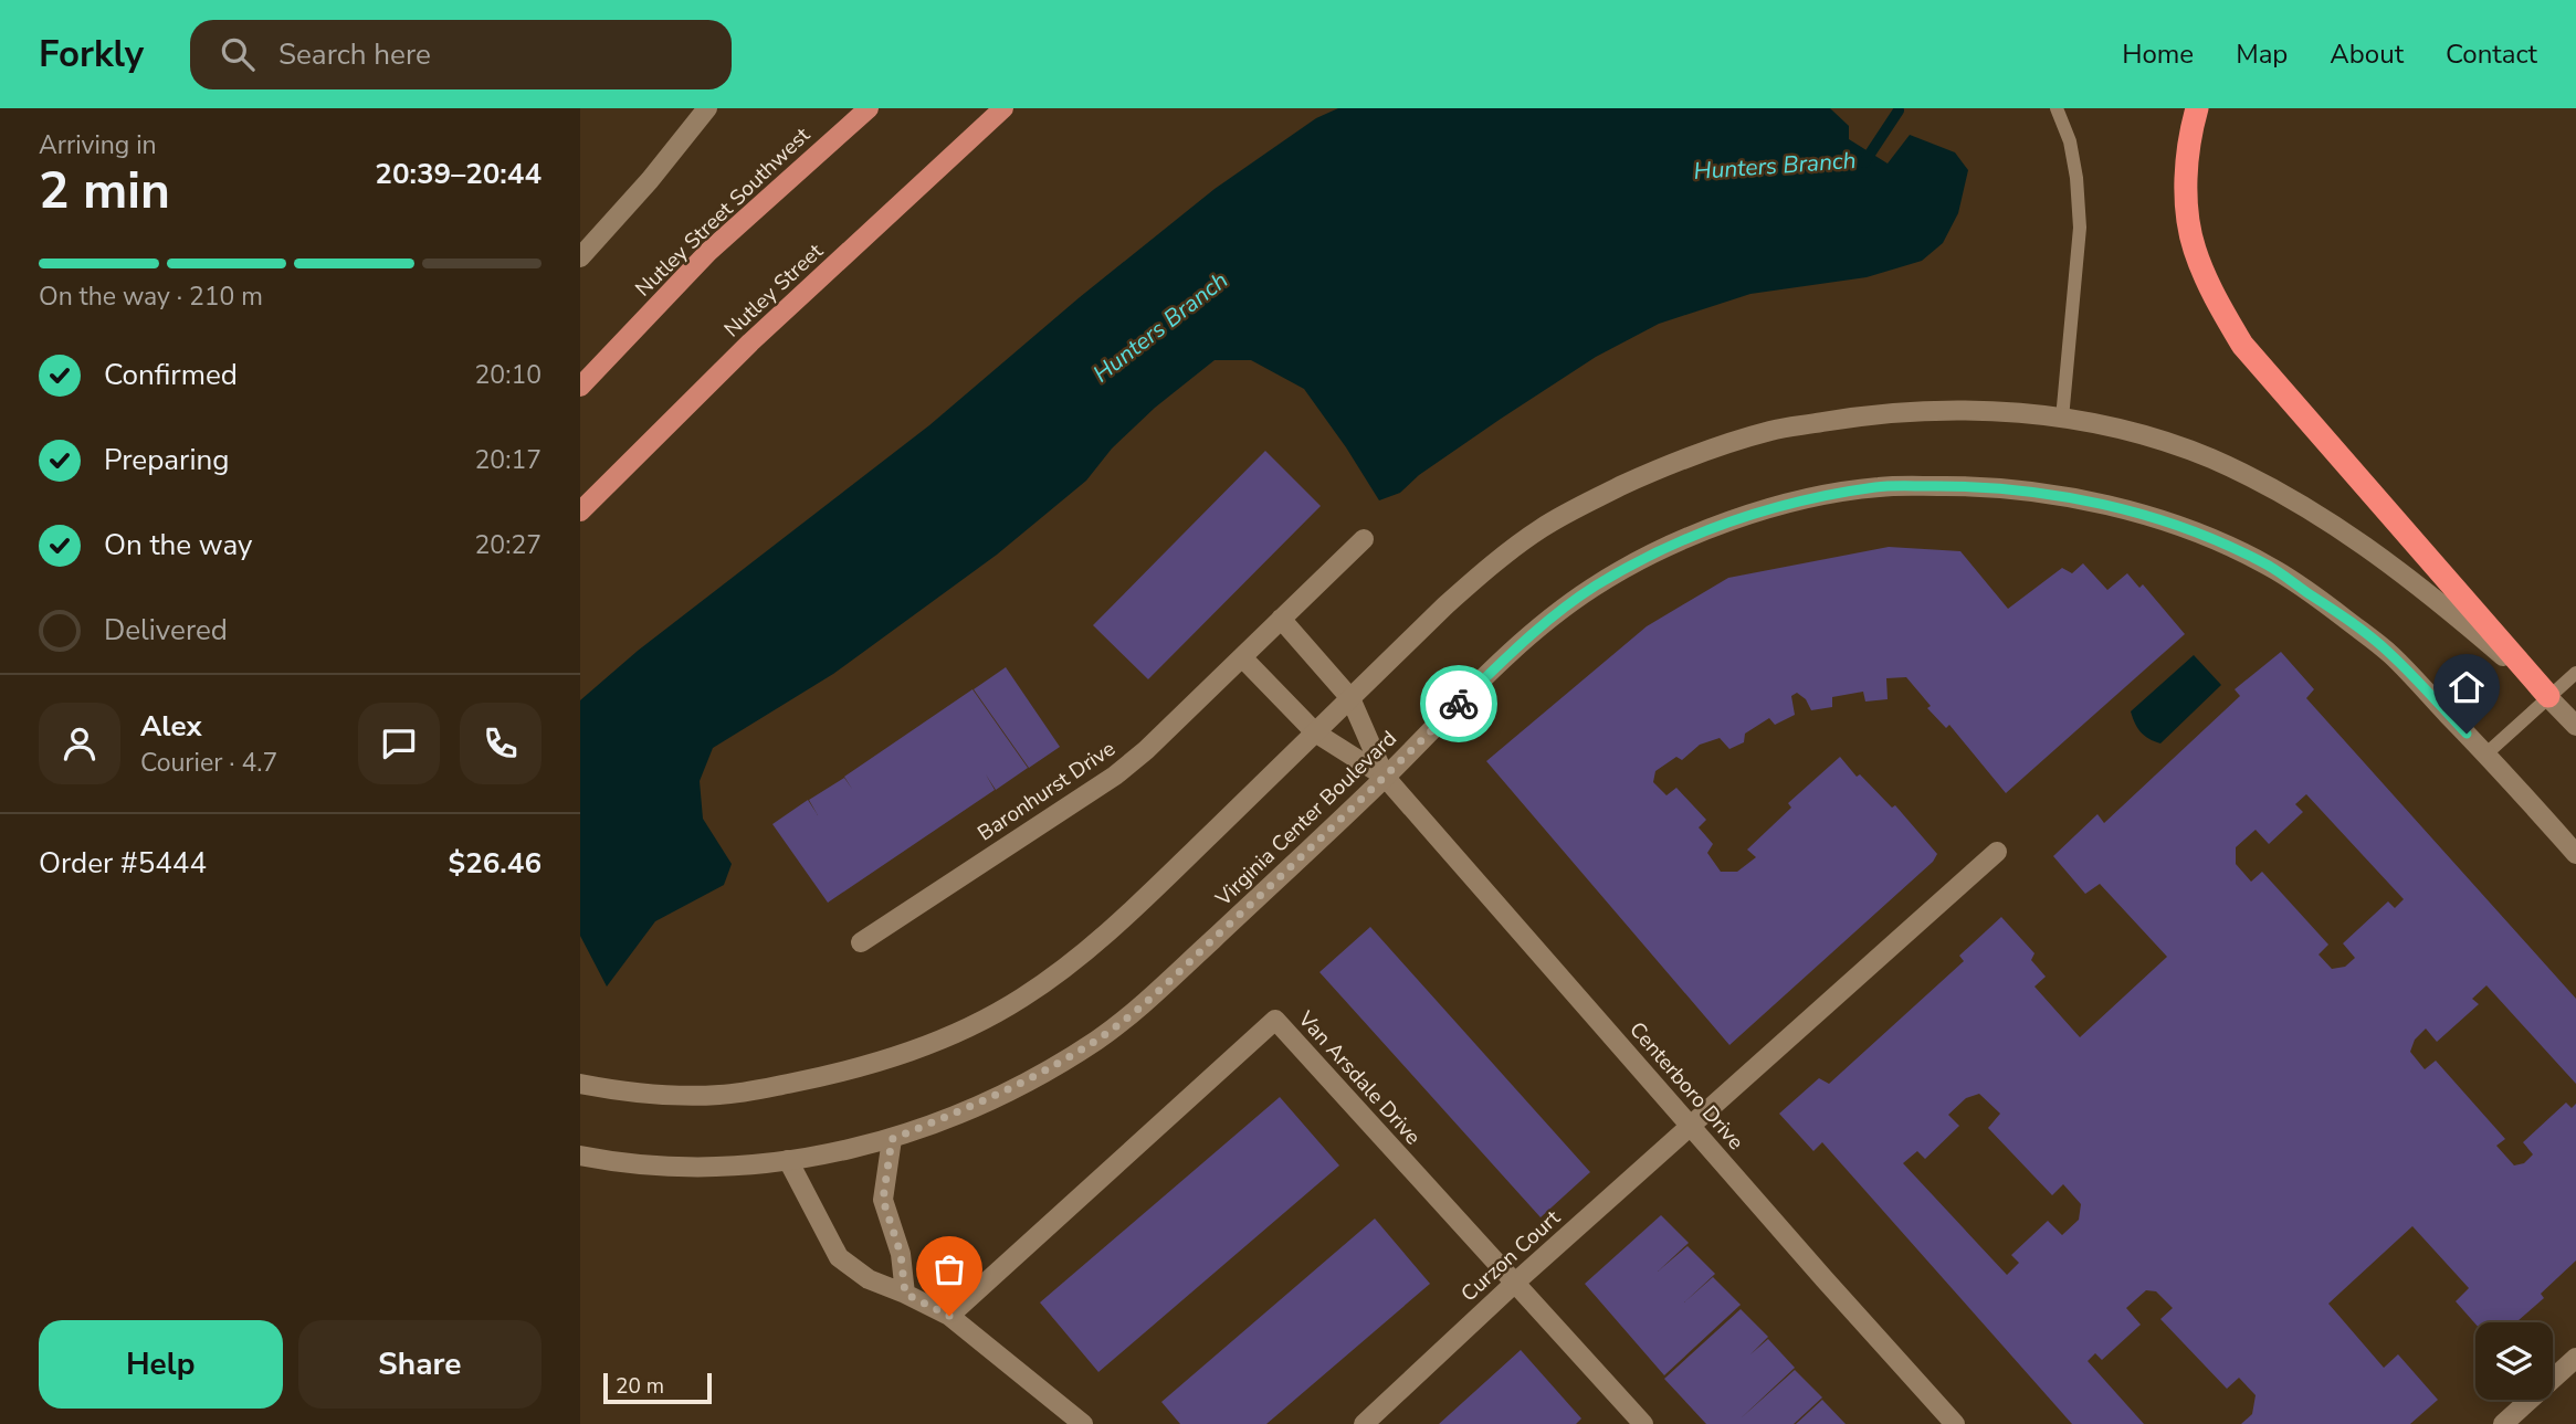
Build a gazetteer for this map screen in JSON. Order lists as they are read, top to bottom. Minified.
{"streets":{"main road":["Nutley Street Southwest","Nutley Street"],"street":["Baronhurst Drive","Virginia Center Boulevard","Van Arsdale Drive","Centerboro Drive","Curzon Court"]},"crossings":[["Virginia Center Boulevard","Centerboro Drive"],["Van Arsdale Drive","Curzon Court"],["Centerboro Drive","Curzon Court"]],"water":["Hunters Branch"],"scale_bar":"20 m","page":{"header":"Forkly","search":"Search here","nav":["Home","Map","About","Contact"],"heading":["2 min","Arriving in","20:39–20:44"],"panel":["Alex","Courier · 4.7","Order #5444","$26.46"],"bar":"On the way · 210 m","list":[["Confirmed","20:10"],["Preparing","20:17"],["On the way","20:27"],"Delivered"],"buttons":["Help","Share"],"scale":"20 m"}}
